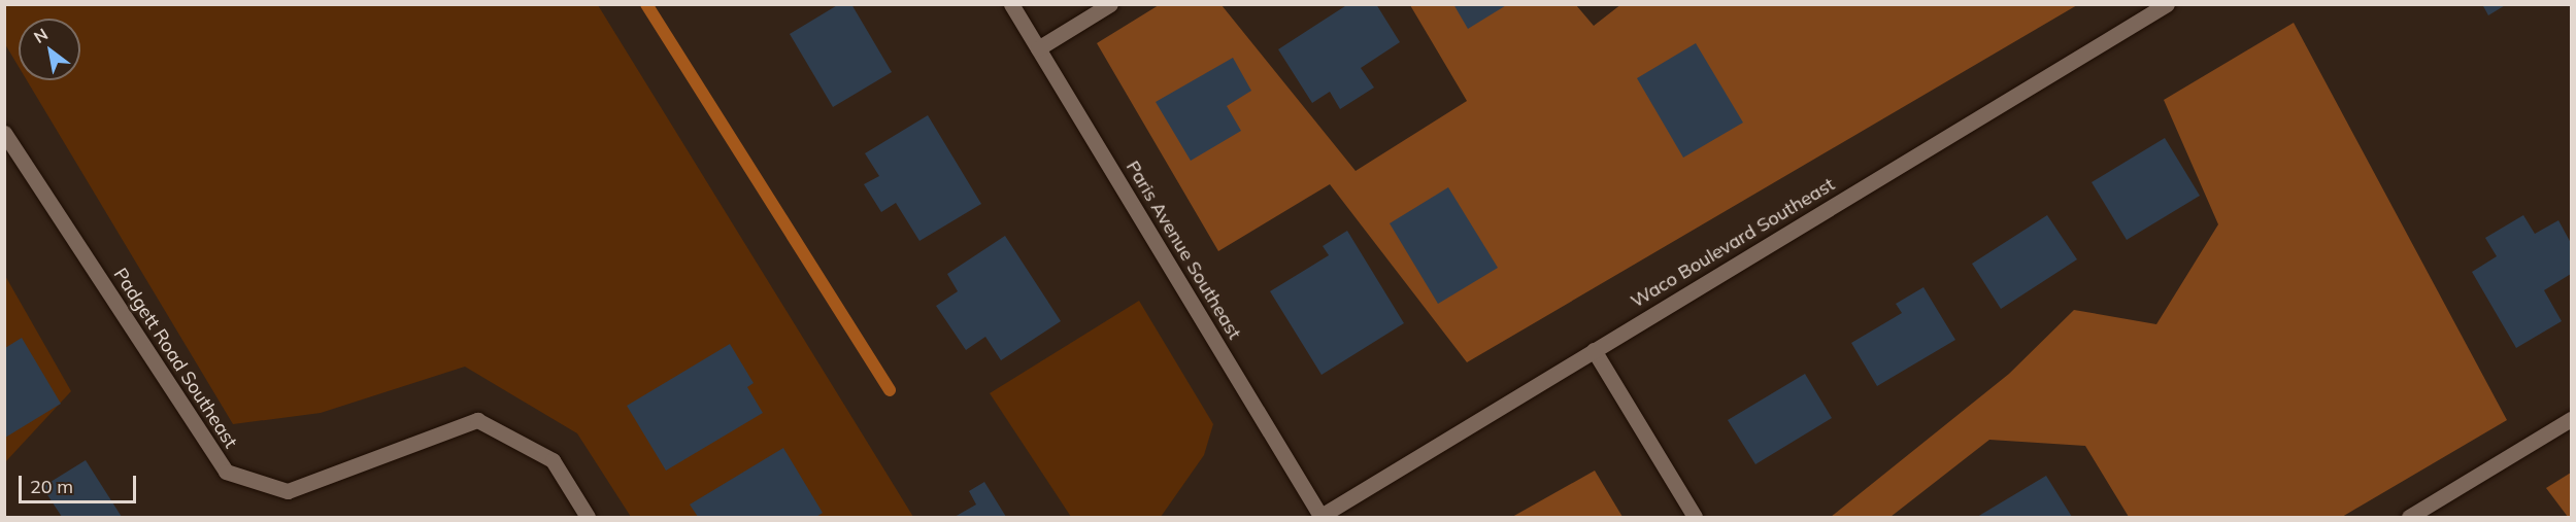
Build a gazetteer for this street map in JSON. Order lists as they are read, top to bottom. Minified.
{"streets":{"street":["Waco Boulevard Southeast","Paris Avenue Southeast","Padgett Road Southeast"]},"crossings":[["Waco Boulevard Southeast","Paris Avenue Southeast"]],"scale_bar":"20 m","north":"top left"}
